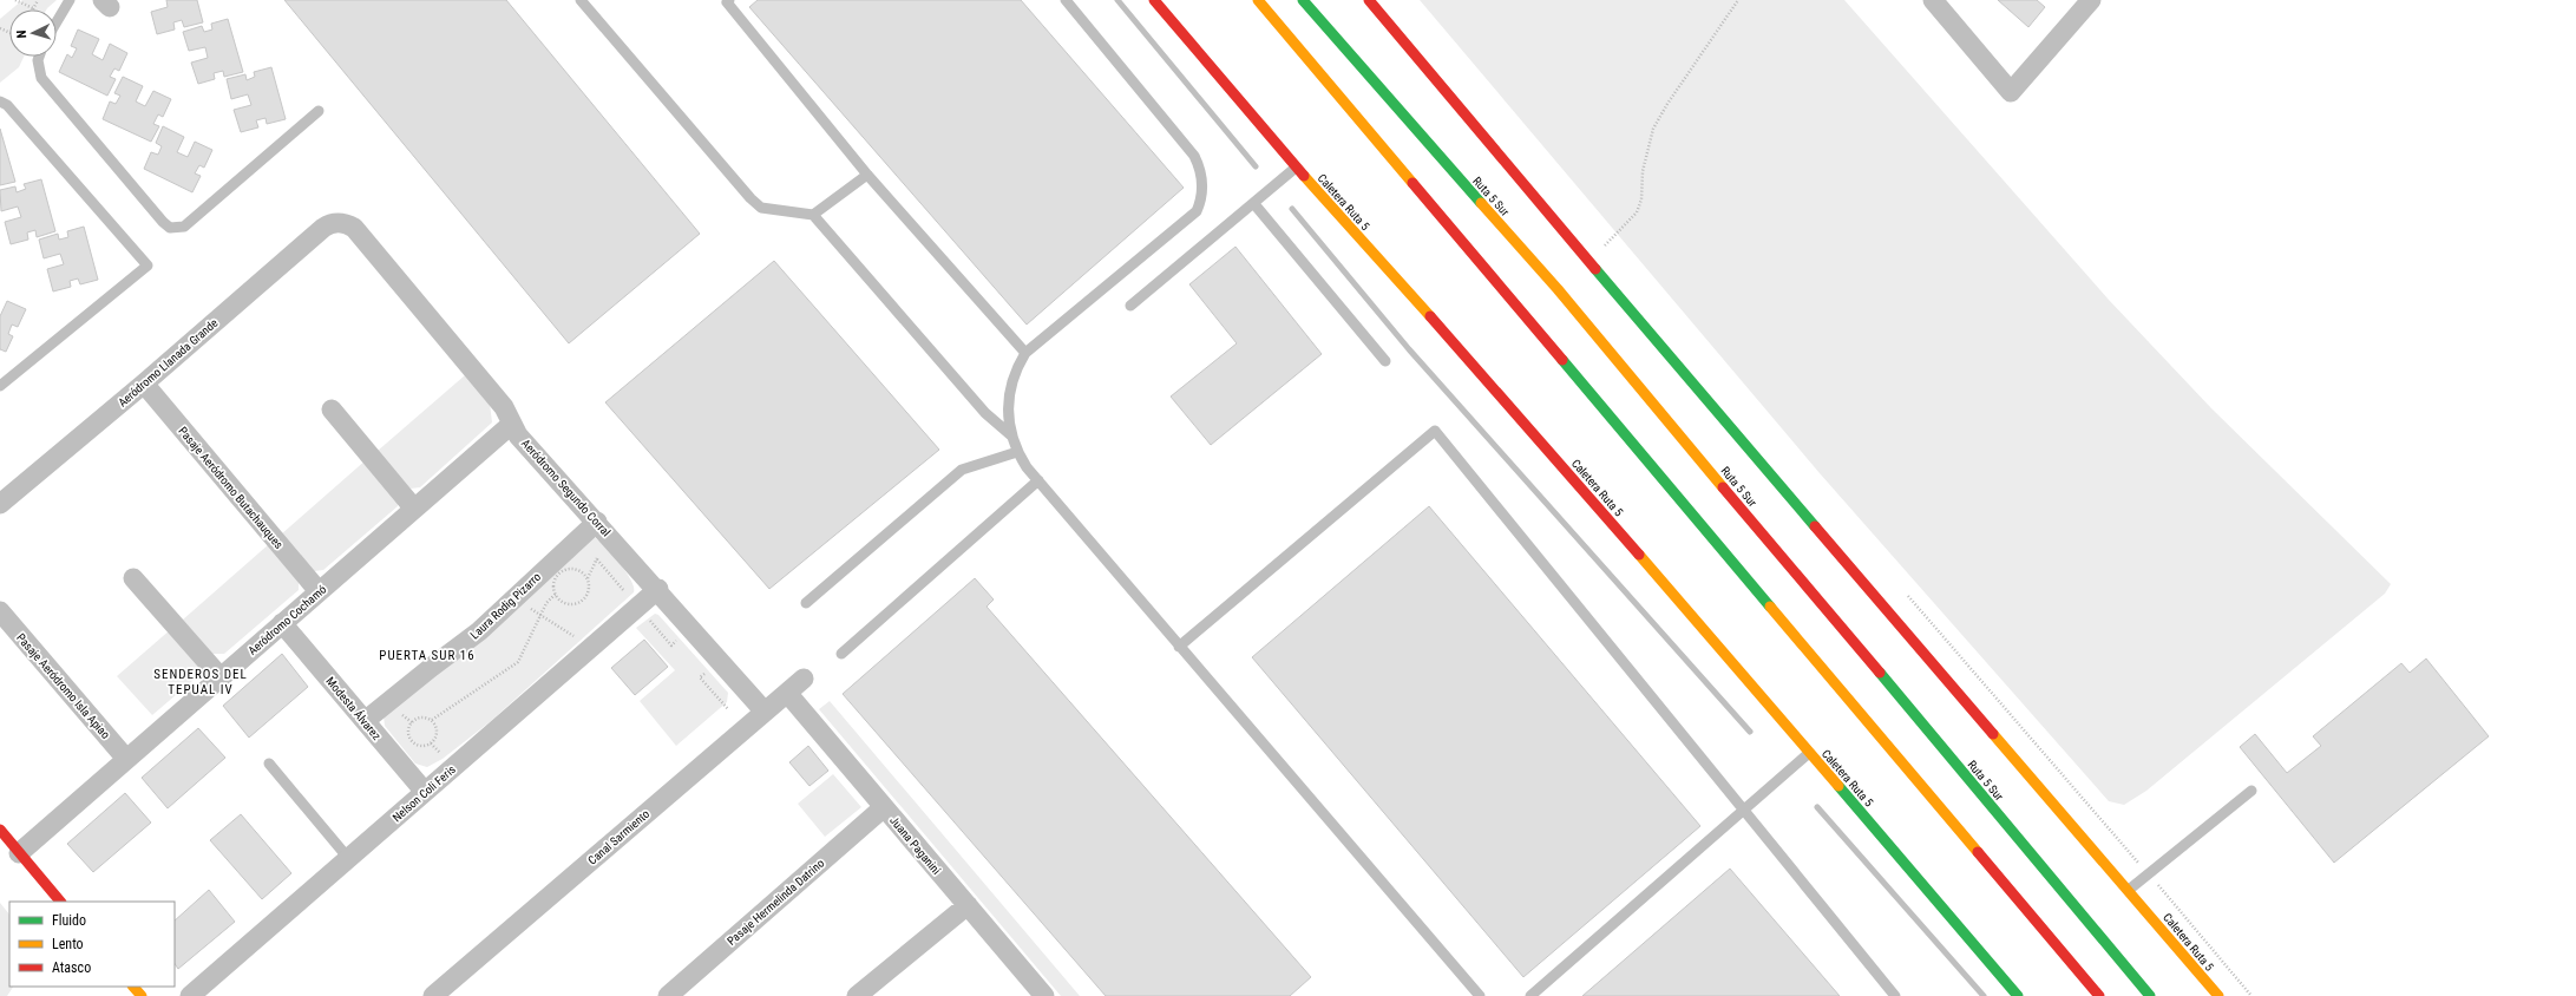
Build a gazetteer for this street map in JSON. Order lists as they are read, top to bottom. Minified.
{"streets":{"main road":["Ruta 5 Sur","Caletera Ruta 5"],"street":["Aeródromo Llanada Grande","Pasaje Aeródromo Butachauques","Aeródromo Segundo Corral","Laura Rodig Pizarro","Aeródromo Cochamó","Pasaje Aeródromo Isla Apiao","Modesta Álvarez","Nelson Coli Feris","Canal Sarmiento","Juana Paganini","Pasaje Hermelinda Datrino"]},"crossings":[["Aeródromo Llanada Grande","Pasaje Aeródromo Butachauques"],["Aeródromo Llanada Grande","Aeródromo Segundo Corral"],["Pasaje Aeródromo Butachauques","Aeródromo Cochamó"],["Aeródromo Segundo Corral","Laura Rodig Pizarro"],["Aeródromo Segundo Corral","Aeródromo Cochamó"],["Aeródromo Segundo Corral","Nelson Coli Feris"],["Aeródromo Segundo Corral","Canal Sarmiento"],["Laura Rodig Pizarro","Modesta Álvarez"],["Aeródromo Cochamó","Pasaje Aeródromo Isla Apiao"],["Aeródromo Cochamó","Modesta Álvarez"],["Modesta Álvarez","Nelson Coli Feris"],["Canal Sarmiento","Juana Paganini"],["Juana Paganini","Pasaje Hermelinda Datrino"]],"districts":["PUERTA SUR 16","SENDEROS DEL TEPUAL IV"],"legend":["Fluido","Lento","Atasco"],"north":"left"}
